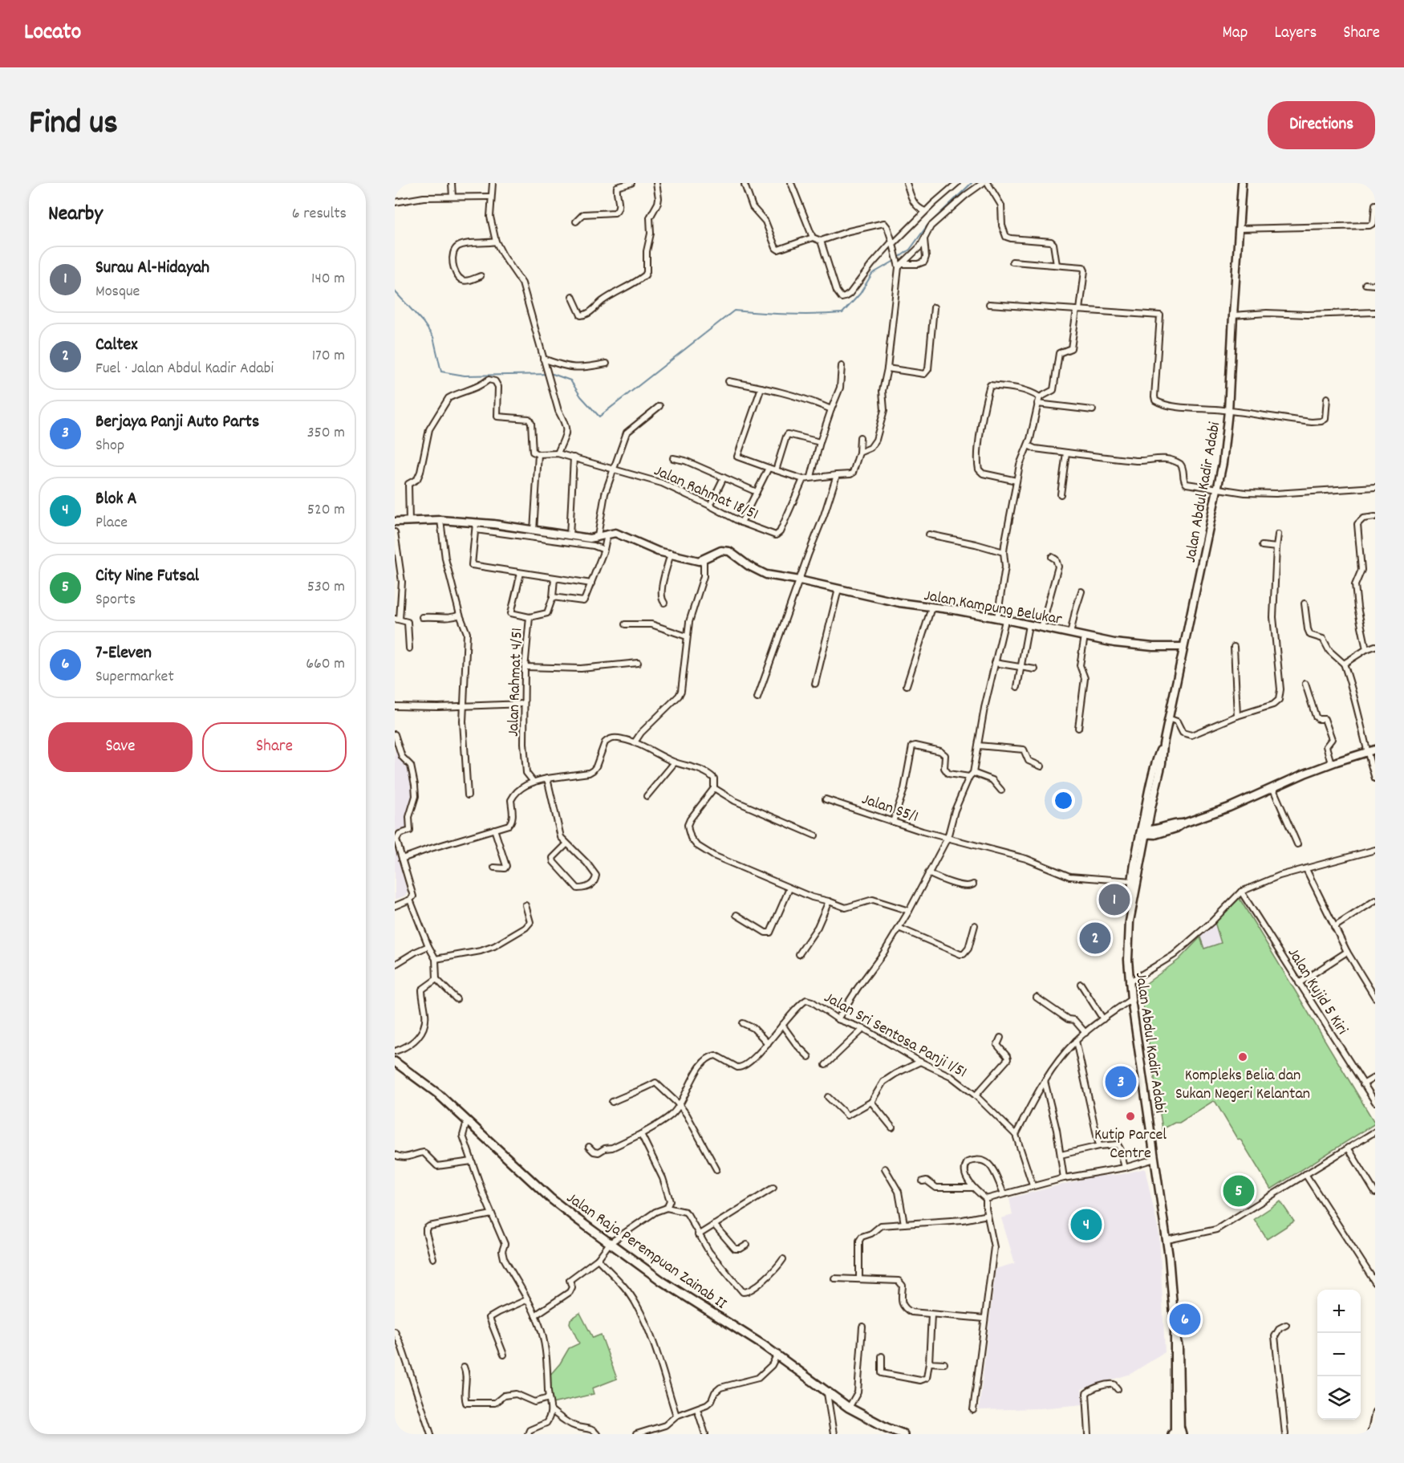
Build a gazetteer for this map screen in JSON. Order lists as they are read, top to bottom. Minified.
{"streets":{"main road":["Jalan Abdul Kadir Adabi","Jalan Kampung Belukar","Jalan Raja Perempuan Zainab II"],"street":["Jalan Rahmat 18/51","Jalan Rahmat 4/51","Jalan S5/1","Jalan Kujid 5 Kiri","Jalan Sri Sentosa Panji 1/51"]},"crossings":[["Jalan Abdul Kadir Adabi","Jalan Kampung Belukar"],["Jalan Abdul Kadir Adabi","Jalan S5/1"]],"places":["Kompleks Belia dan Sukan Negeri Kelantan","Kutip Parcel Centre"],"page":{"header":"Locato","nav":["Map","Layers","Share"],"title":"Find us","buttons":["Directions",["Save","Share"]],"heading":["Nearby","6 results"],"list":[{"mark":"1","name":"Surau Al-Hidayah","note":"Mosque","value":"140 m"},{"mark":"2","name":"Caltex","note":"Fuel · Jalan Abdul Kadir Adabi","value":"170 m"},{"mark":"3","name":"Berjaya Panji Auto Parts","note":"Shop","value":"350 m"},{"mark":"4","name":"Blok A","note":"Place","value":"520 m"},{"mark":"5","name":"City Nine Futsal","note":"Sports","value":"530 m"},{"mark":"6","name":"7-Eleven","note":"Supermarket","value":"660 m"}],"pins":["1","2","3","5","4","6"],"map_buttons":["+","−"]}}
